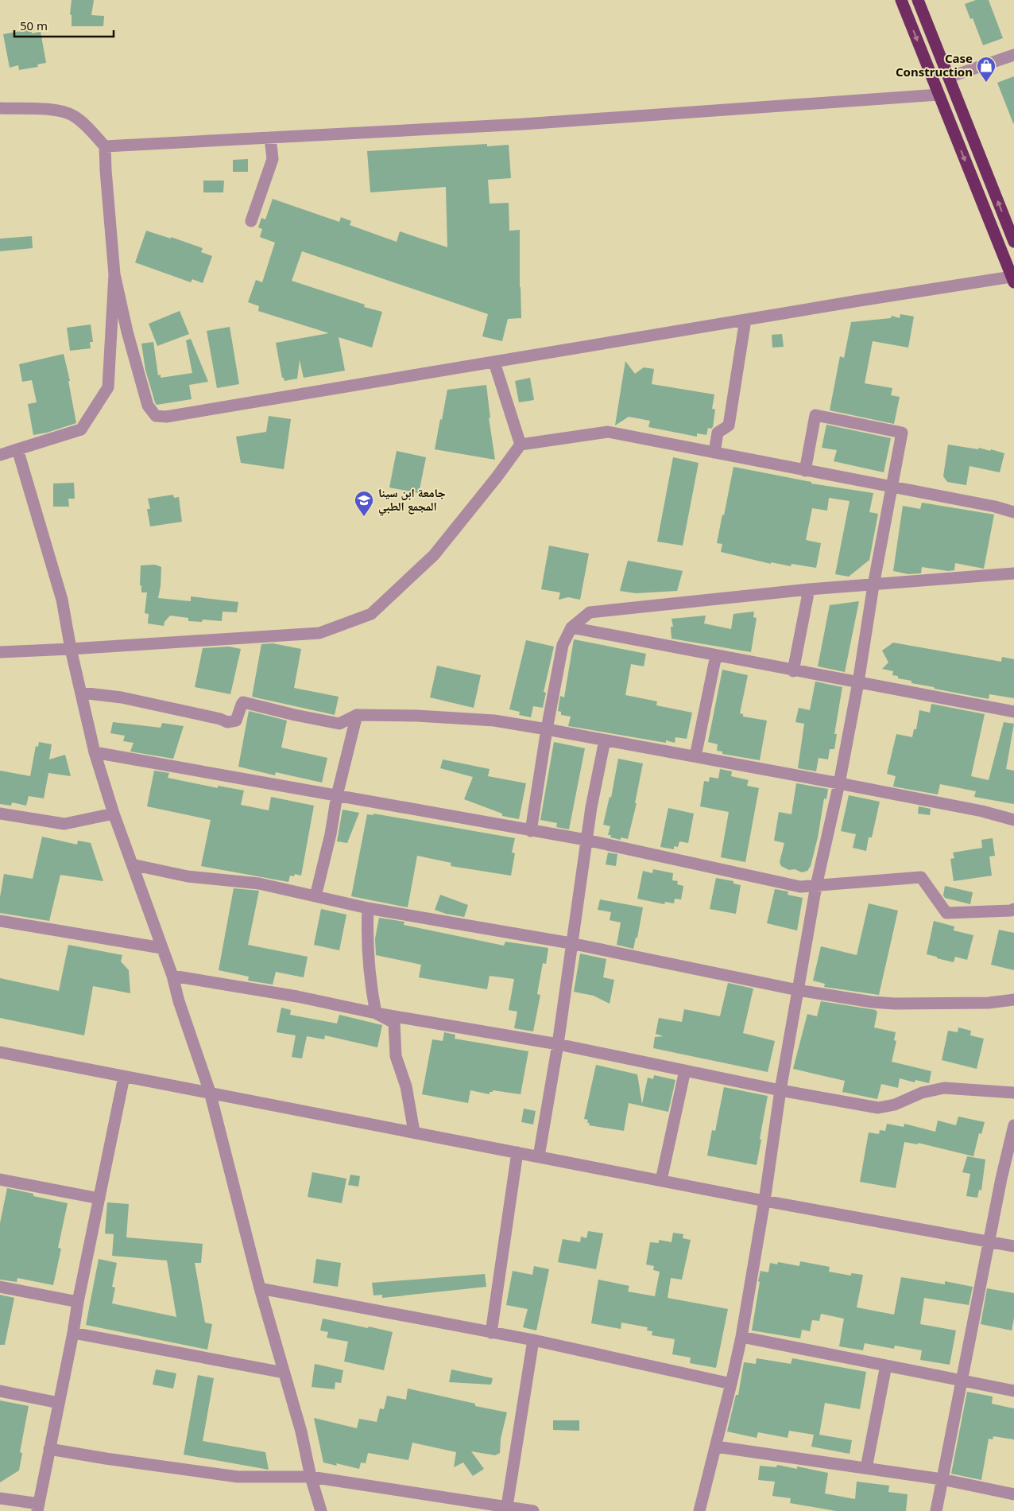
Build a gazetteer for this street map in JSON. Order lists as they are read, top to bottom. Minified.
{"places":{"shop":["Case Construction"],"school or university":["جامعة ابن سينا المجمع الطبي"]},"scale_bar":"50 m"}
